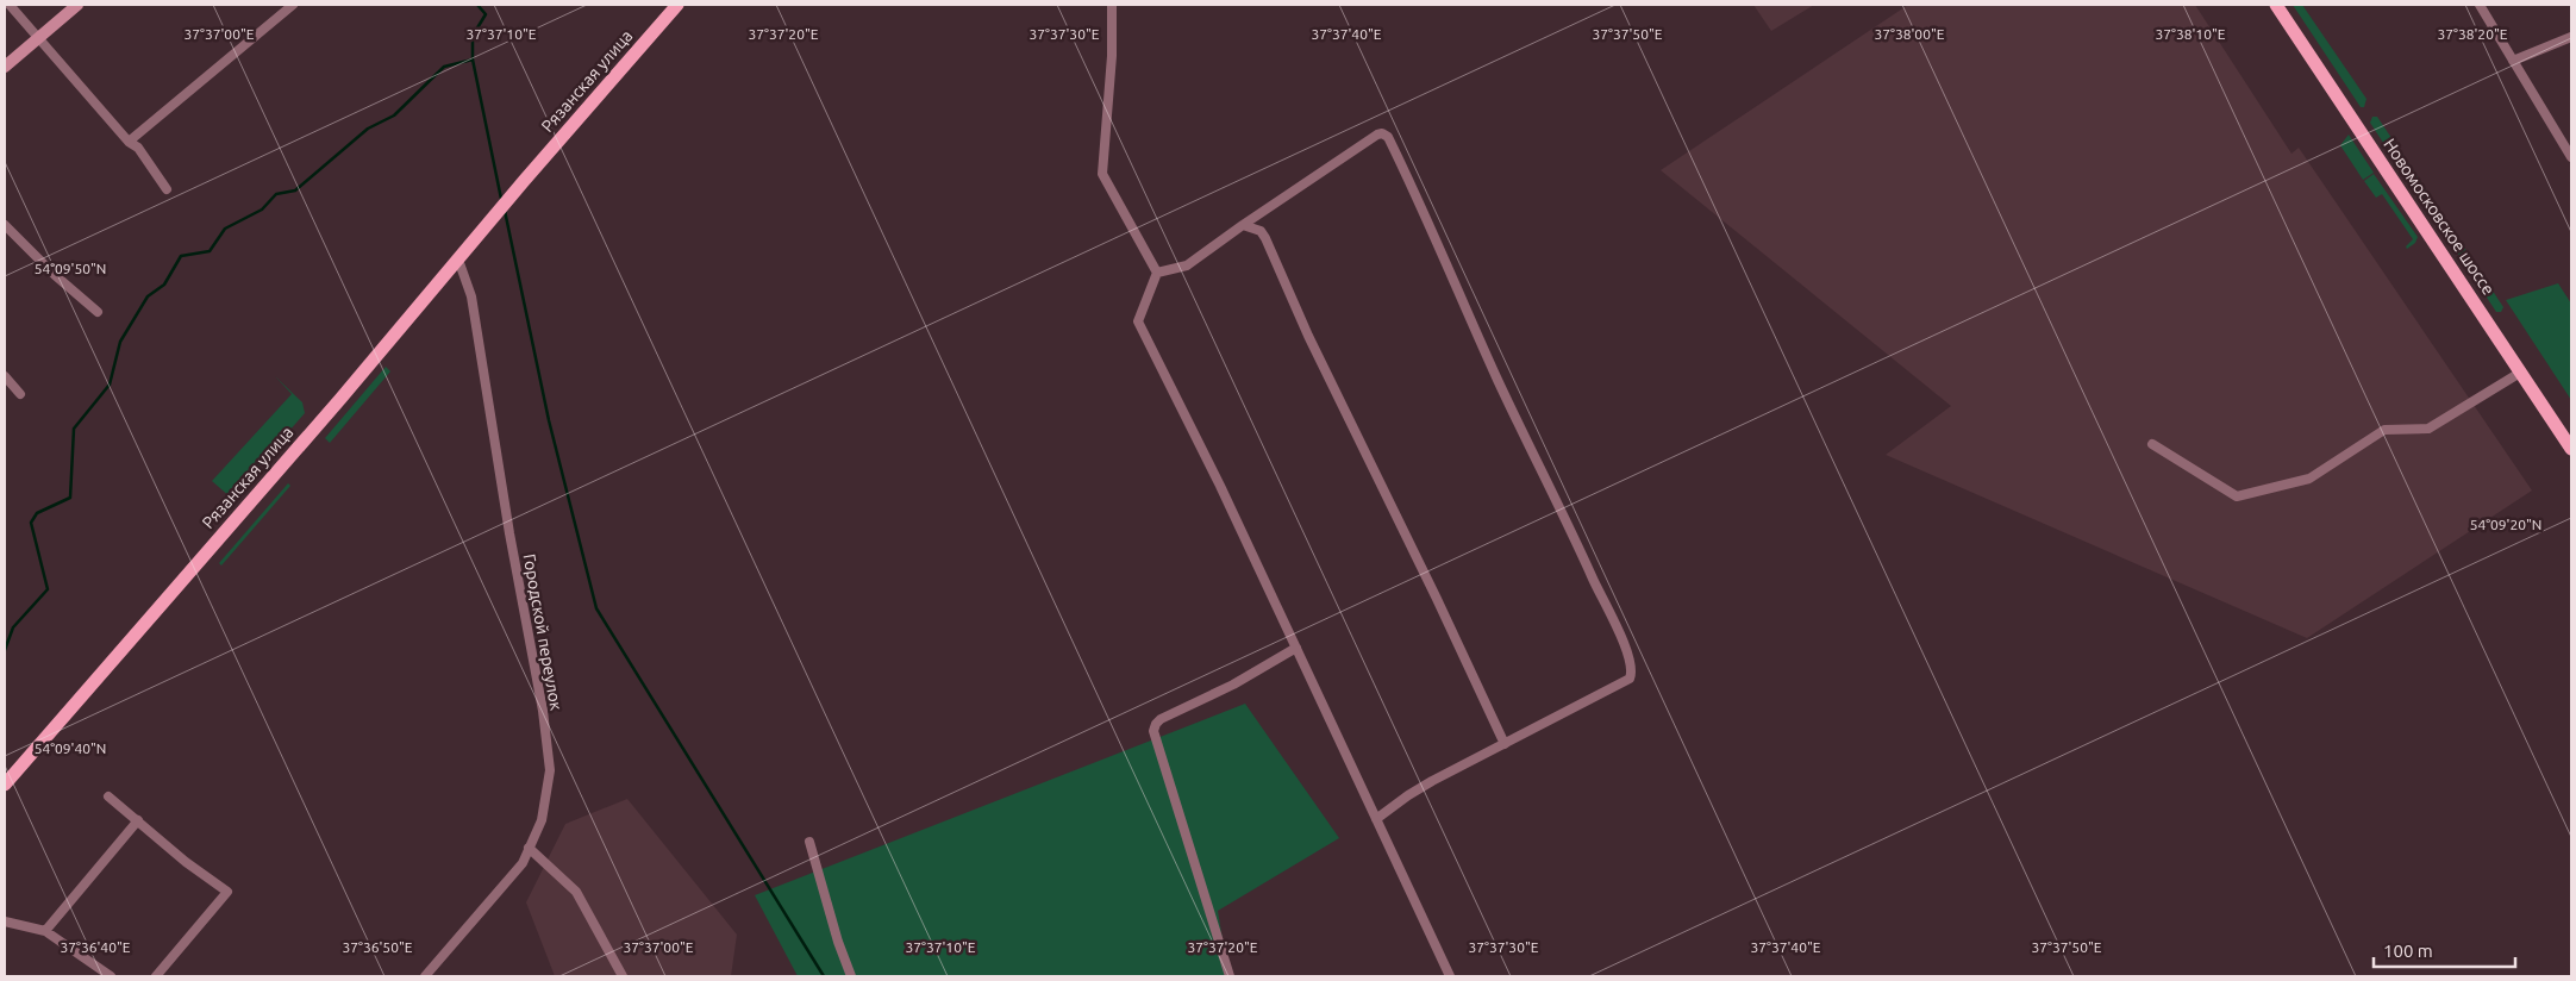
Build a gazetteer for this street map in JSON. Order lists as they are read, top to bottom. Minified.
{"streets":{"main road":["Рязанская улица","Новомосковское шоссе"],"street":["Городской переулок"]},"crossings":[["Рязанская улица","Городской переулок"]],"scale_bar":"100 m","coordinates":["37°37'00\"E","37°37'10\"E","37°37'20\"E","37°37'30\"E","37°37'40\"E","37°37'50\"E","37°38'00\"E","37°38'10\"E","37°38'20\"E","54°09'50\"N","54°09'20\"N","54°09'40\"N","37°36'40\"E","37°36'50\"E"]}
